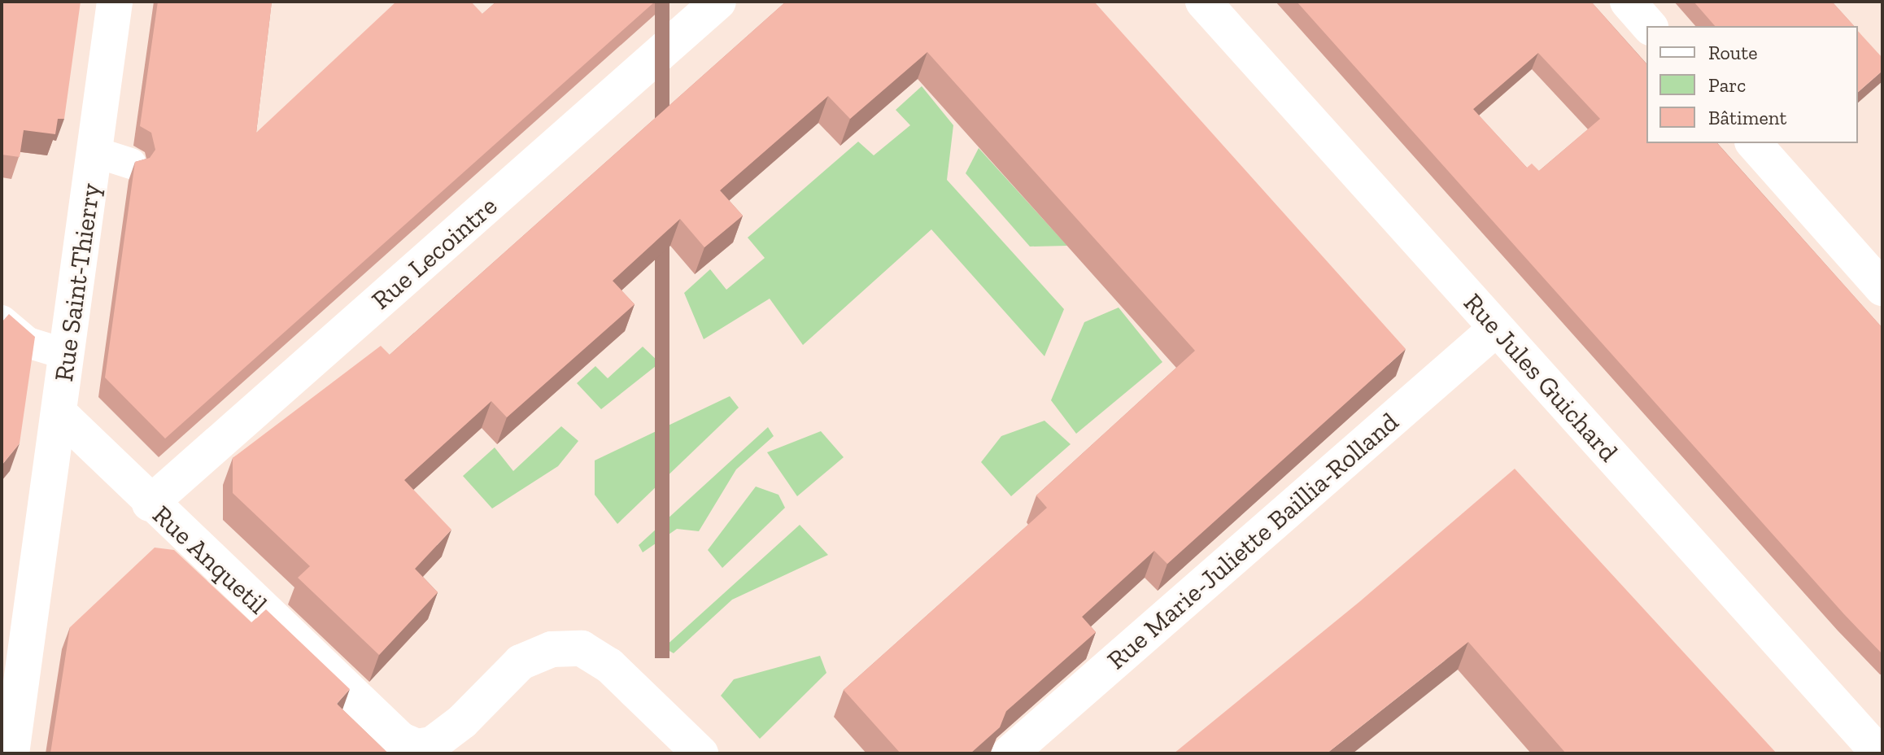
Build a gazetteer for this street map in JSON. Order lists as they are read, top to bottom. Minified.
{"streets":{"street":["Rue Lecointre","Rue Saint-Thierry","Rue Jules Guichard","Rue Marie-Juliette Baillia-Rolland","Rue Anquetil"]},"crossings":[["Rue Lecointre","Rue Anquetil"],["Rue Saint-Thierry","Rue Anquetil"],["Rue Jules Guichard","Rue Marie-Juliette Baillia-Rolland"]],"legend":["Route","Parc","Bâtiment"]}
